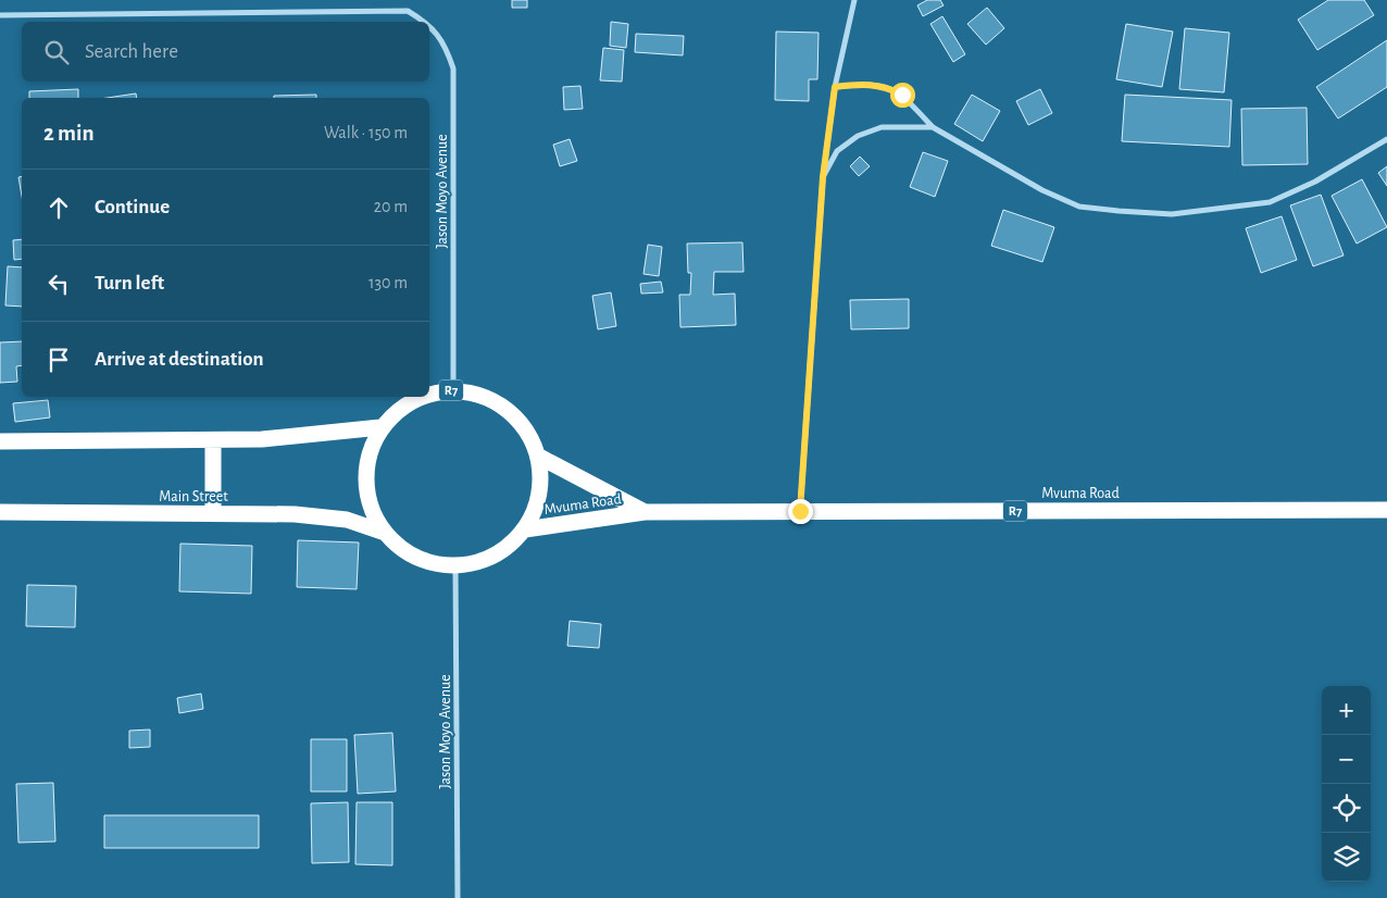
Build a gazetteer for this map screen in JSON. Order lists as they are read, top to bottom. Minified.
{"streets":{"highway":["R7","Mvuma Road","Main Street"],"street":["Jason Moyo Avenue"]},"crossings":[["Jason Moyo Avenue","Main Street"],["Mvuma Road","Main Street"]],"page":{"search":"Search here","heading":["2 min","Walk · 150 m"],"list":[["Continue","20 m"],["Turn left","130 m"],"Arrive at destination"],"map_buttons":["+","−"]}}
